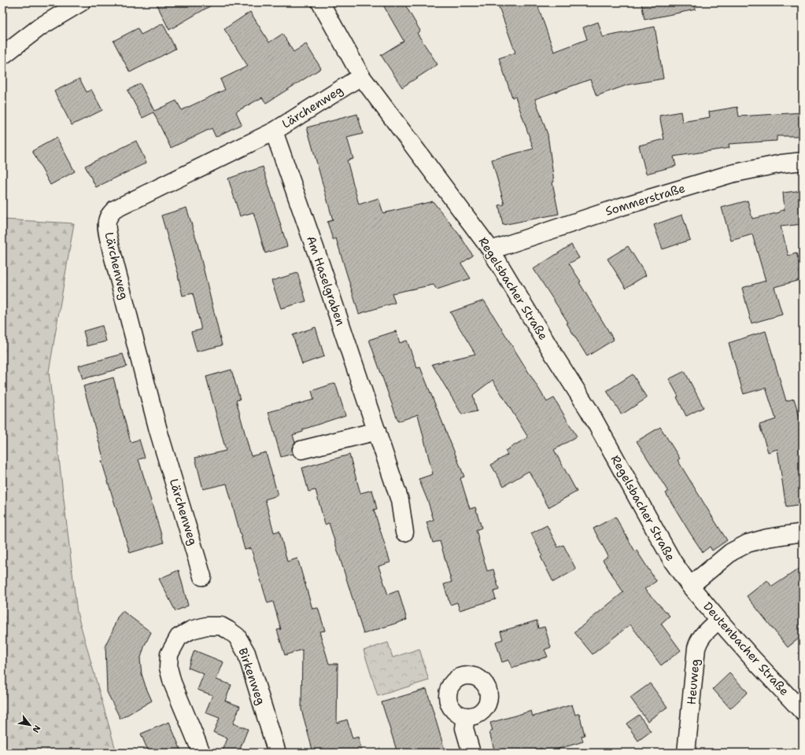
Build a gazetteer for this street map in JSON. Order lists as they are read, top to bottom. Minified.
{"streets":{"street":["Lärchenweg","Sommerstraße","Am Haselgraben","Regelsbacher Straße","Deutenbacher Straße","Birkenweg","Heuweg"]},"crossings":[["Lärchenweg","Am Haselgraben"],["Lärchenweg","Regelsbacher Straße"],["Sommerstraße","Regelsbacher Straße"],["Regelsbacher Straße","Deutenbacher Straße"],["Deutenbacher Straße","Heuweg"]],"north":"bottom right"}
